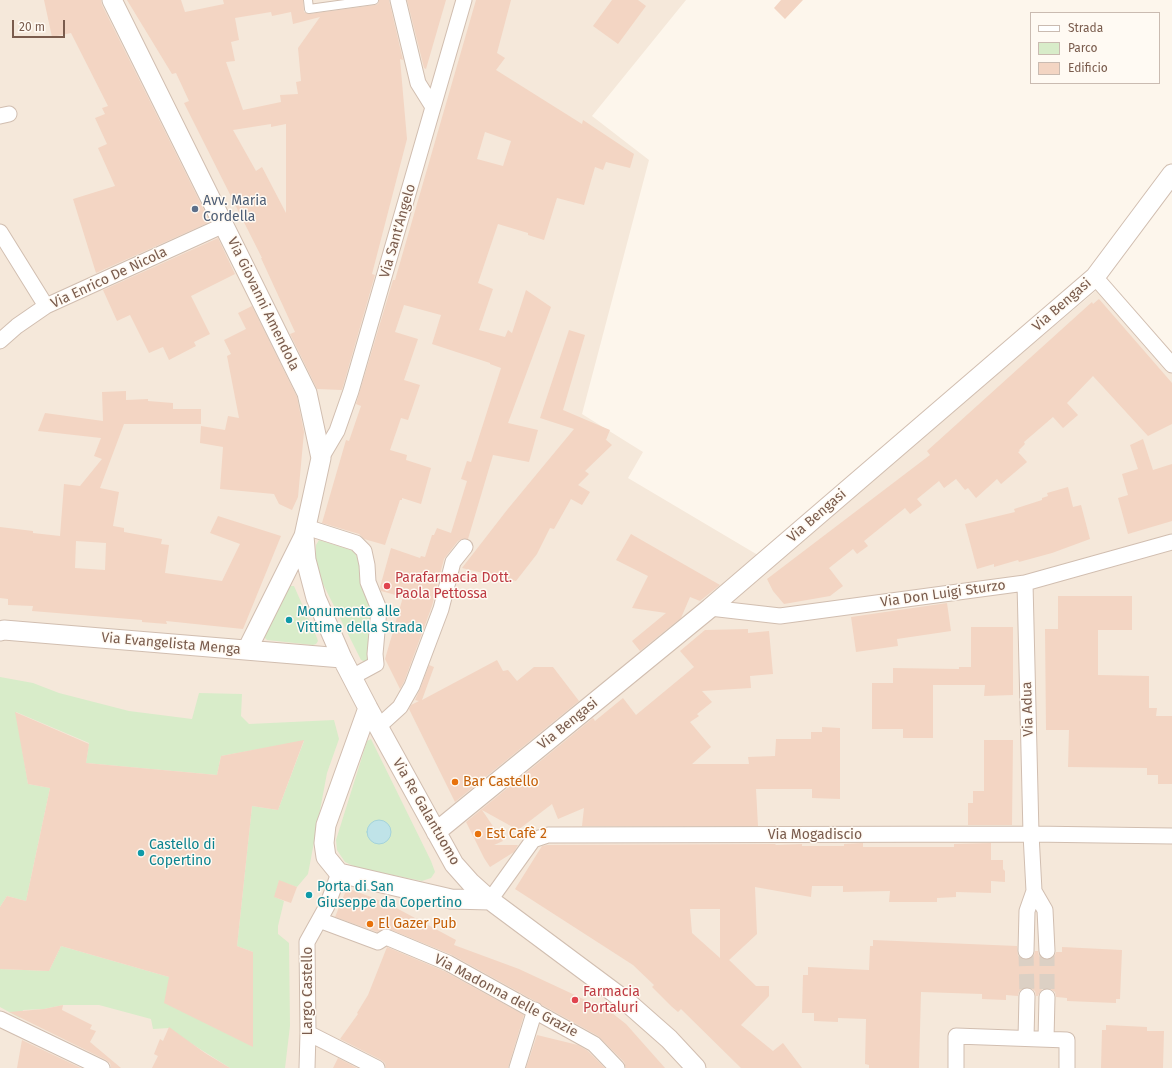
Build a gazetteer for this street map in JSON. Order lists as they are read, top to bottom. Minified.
{"streets":{"street":["Via Sant'Angelo","Via Enrico De Nicola","Via Giovanni Amendola","Via Bengasi","Via Don Luigi Sturzo","Via Evangelista Menga","Via Adua","Via Re Galantuomo","Via Mogadiscio","Largo Castello","Via Madonna delle Grazie"]},"crossings":[["Via Sant'Angelo","Via Giovanni Amendola"],["Via Enrico De Nicola","Via Giovanni Amendola"],["Via Bengasi","Via Don Luigi Sturzo"],["Via Bengasi","Via Re Galantuomo"],["Via Don Luigi Sturzo","Via Adua"],["Via Evangelista Menga","Via Re Galantuomo"],["Via Adua","Via Mogadiscio"],["Via Re Galantuomo","Via Mogadiscio"],["Largo Castello","Via Madonna delle Grazie"]],"places":["Avv. Maria Cordella","Parafarmacia Dott. Paola Pettossa","Monumento alle Vittime della Strada","Bar Castello","Est Cafè 2","Castello di Copertino","Porta di San Giuseppe da Copertino","El Gazer Pub","Farmacia Portaluri"],"legend":["Strada","Parco","Edificio"],"scale_bar":"20 m"}
